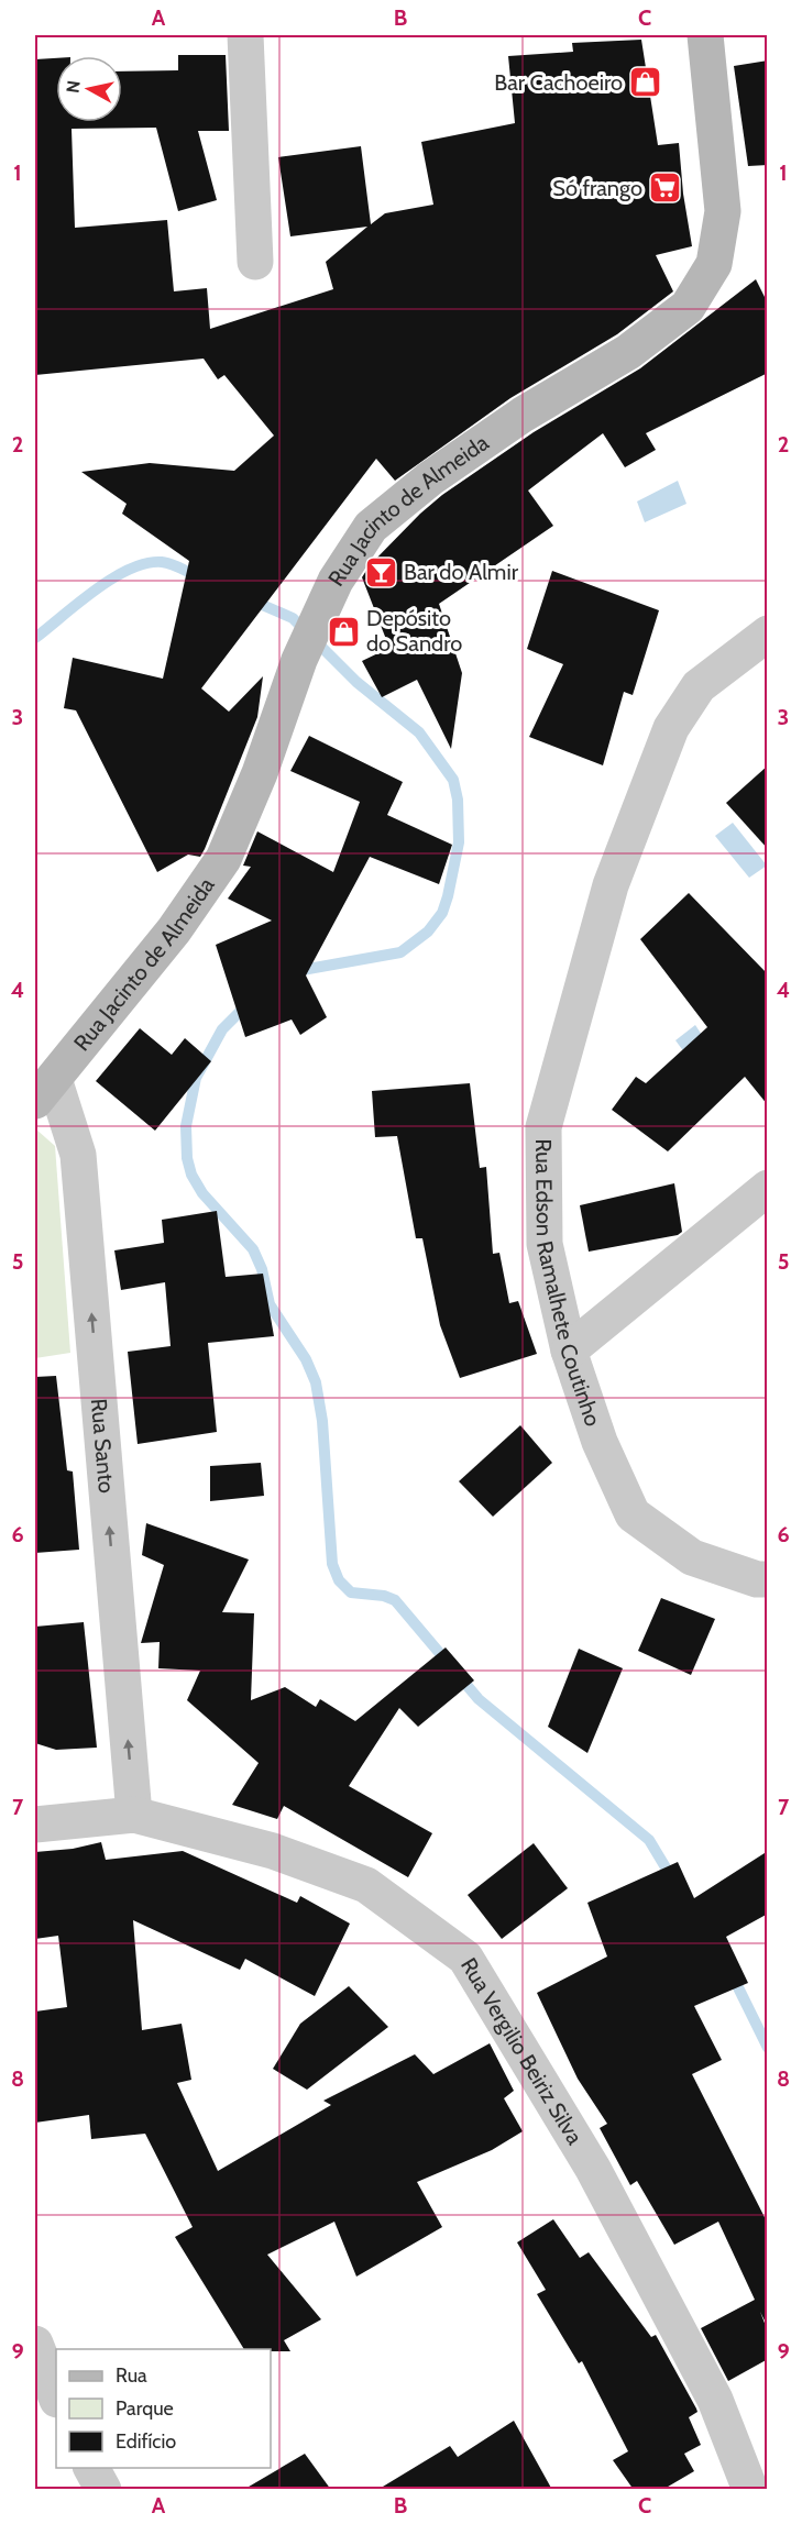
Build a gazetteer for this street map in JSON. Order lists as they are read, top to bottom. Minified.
{"streets":{"street":["Rua Jacinto de Almeida","Rua Edson Ramalhete Coutinho","Rua Santo","Rua Vergilio Beiriz Silva"]},"crossings":[["Rua Jacinto de Almeida","Rua Santo"],["Rua Santo","Rua Vergilio Beiriz Silva"]],"one_way":["Rua Santo"],"places":{"shop":["Bar Cachoeiro","Depósito do Sandro"],"supermarket":["Só frango"],"bar":["Bar do Almir"]},"legend":["Rua","Parque","Edifício"],"north":"left","grid":{"columns":["A","B","C"],"rows":["1","2","3","4","5","6","7","8","9"]}}
